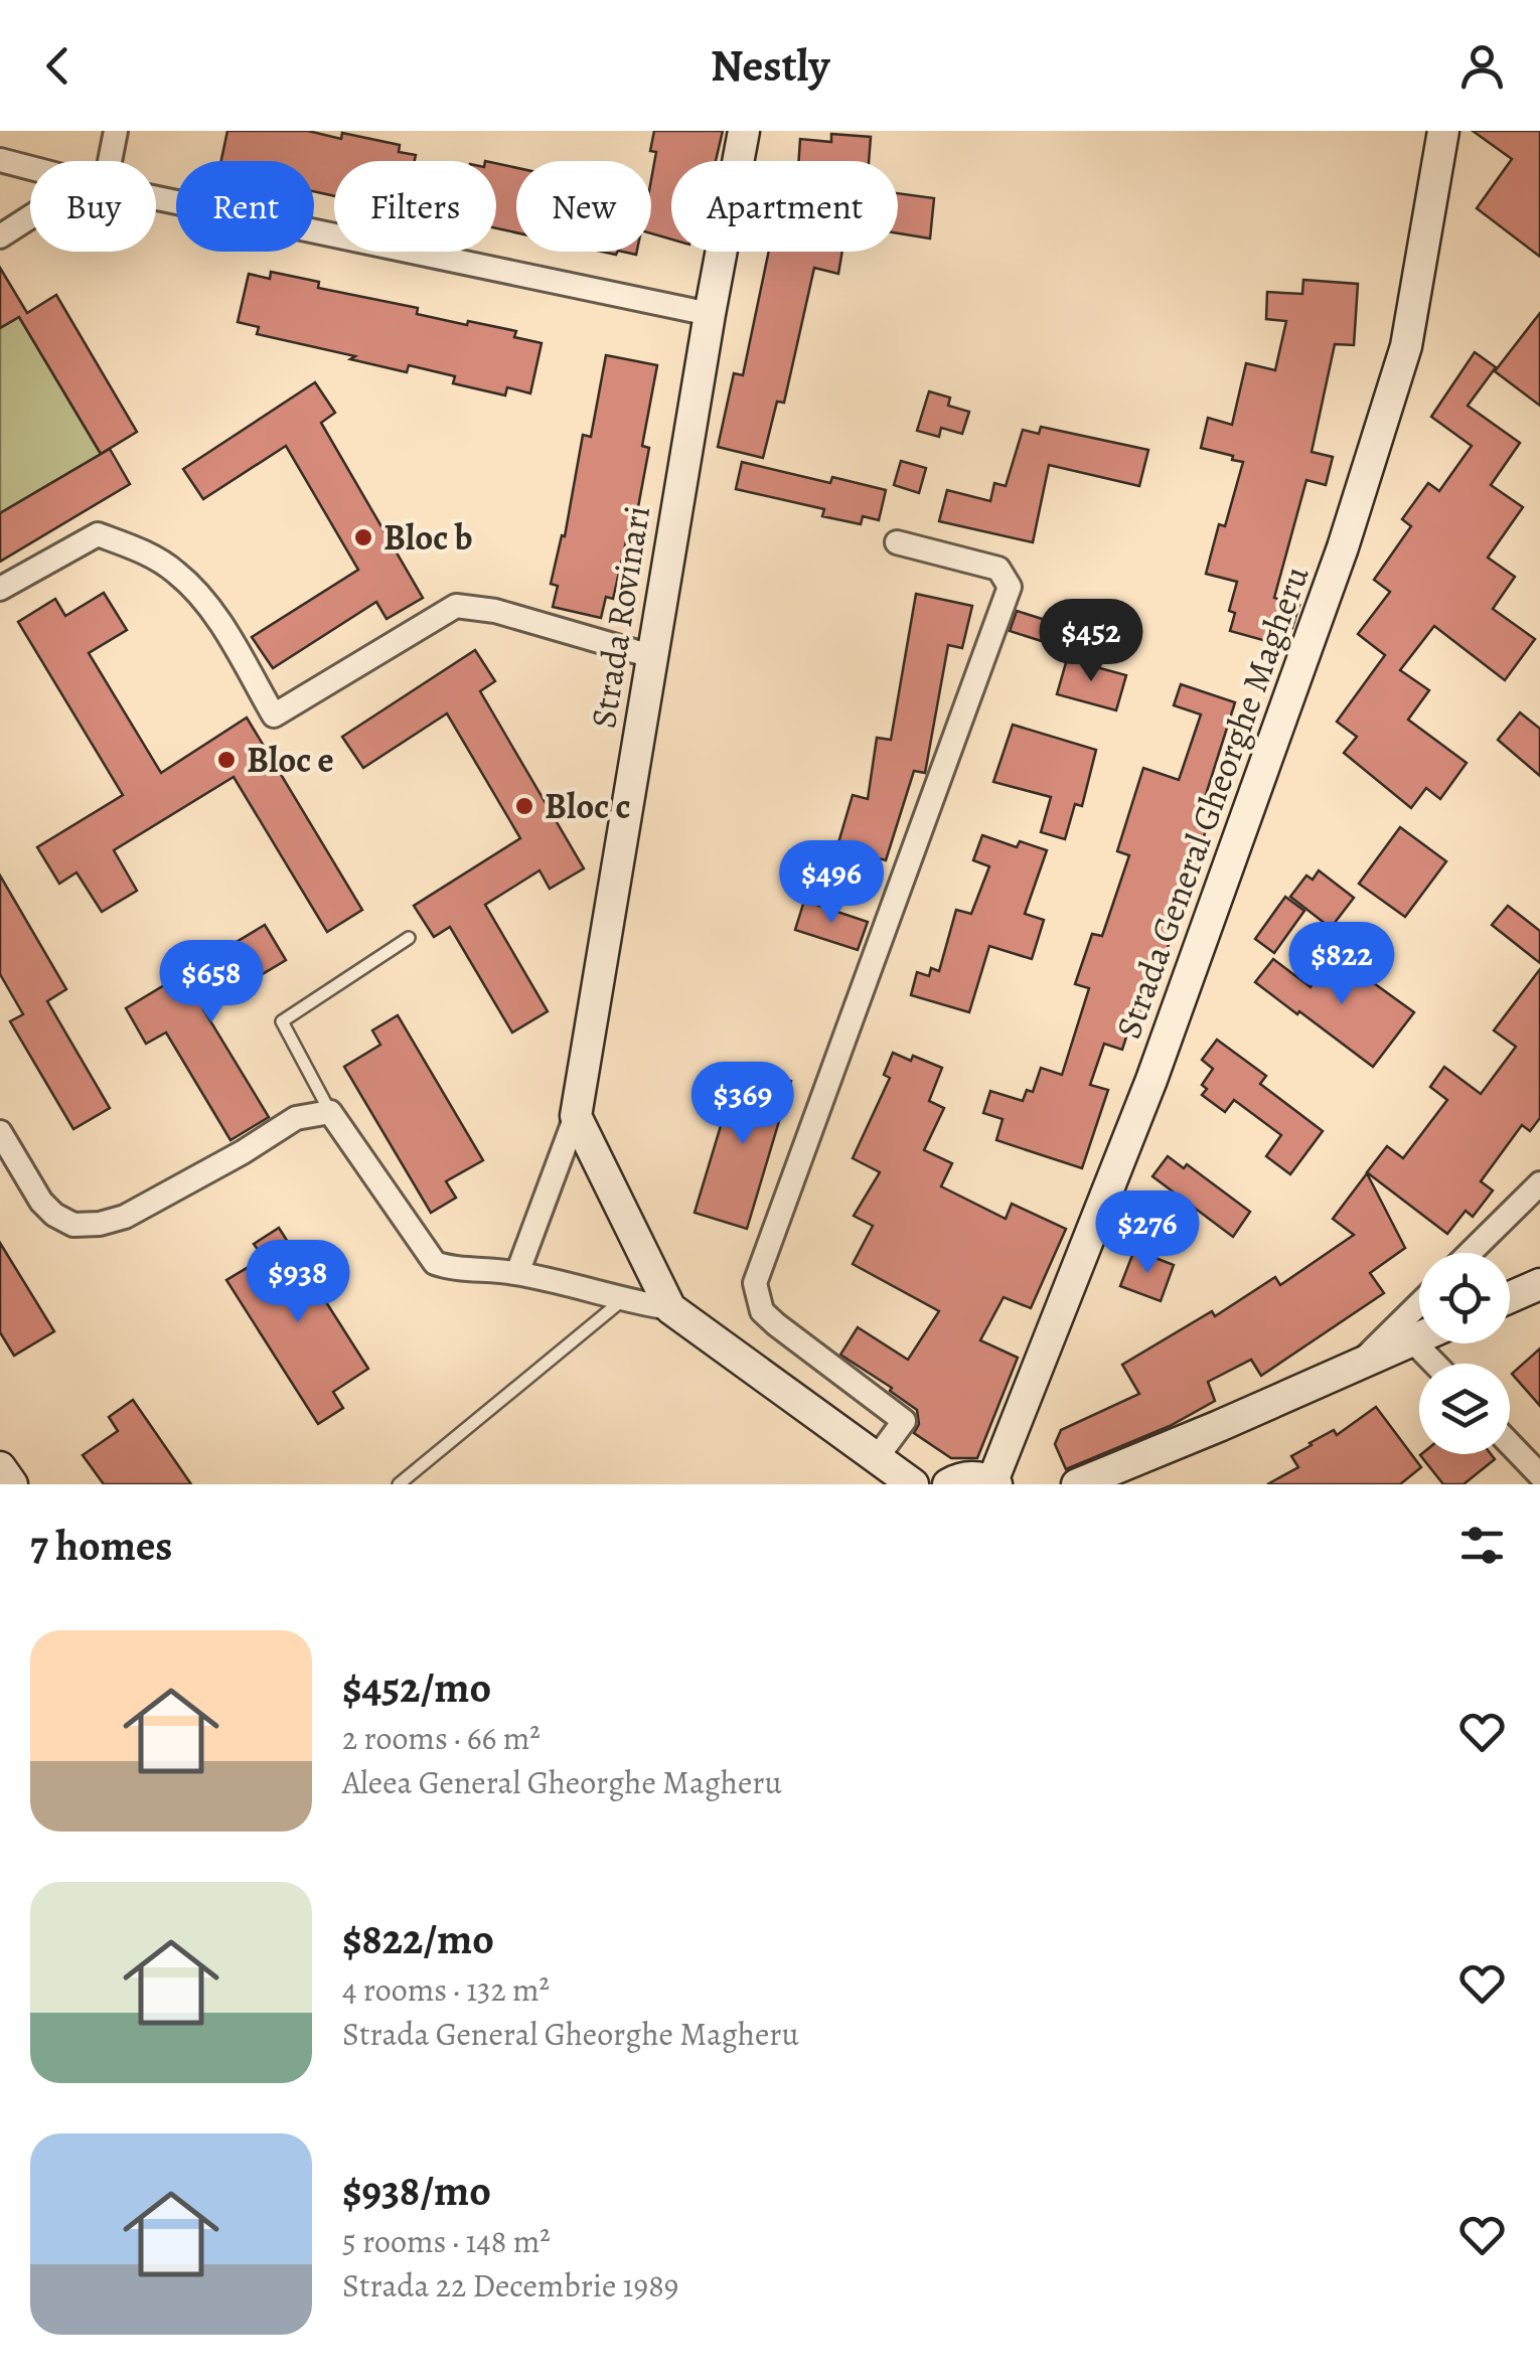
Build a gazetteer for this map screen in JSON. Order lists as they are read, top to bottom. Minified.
{"streets":{"street":["Strada Rovinari","Strada General Gheorghe Magheru"]},"places":["Bloc b","Bloc e","Bloc c"],"page":{"header":"Nestly","chip":["Buy","Rent","Filters","New","Apartment"],"price":["$452","$496","$822","$658","$369","$276","$938"],"heading":"7 homes","list":[{"name":"$452/mo","note":"2 rooms · 66 m² · Aleea General Gheorghe Magheru"},{"name":"$822/mo","note":"4 rooms · 132 m² · Strada General Gheorghe Magheru"},{"name":"$938/mo","note":"5 rooms · 148 m² · Strada 22 Decembrie 1989"}]}}
